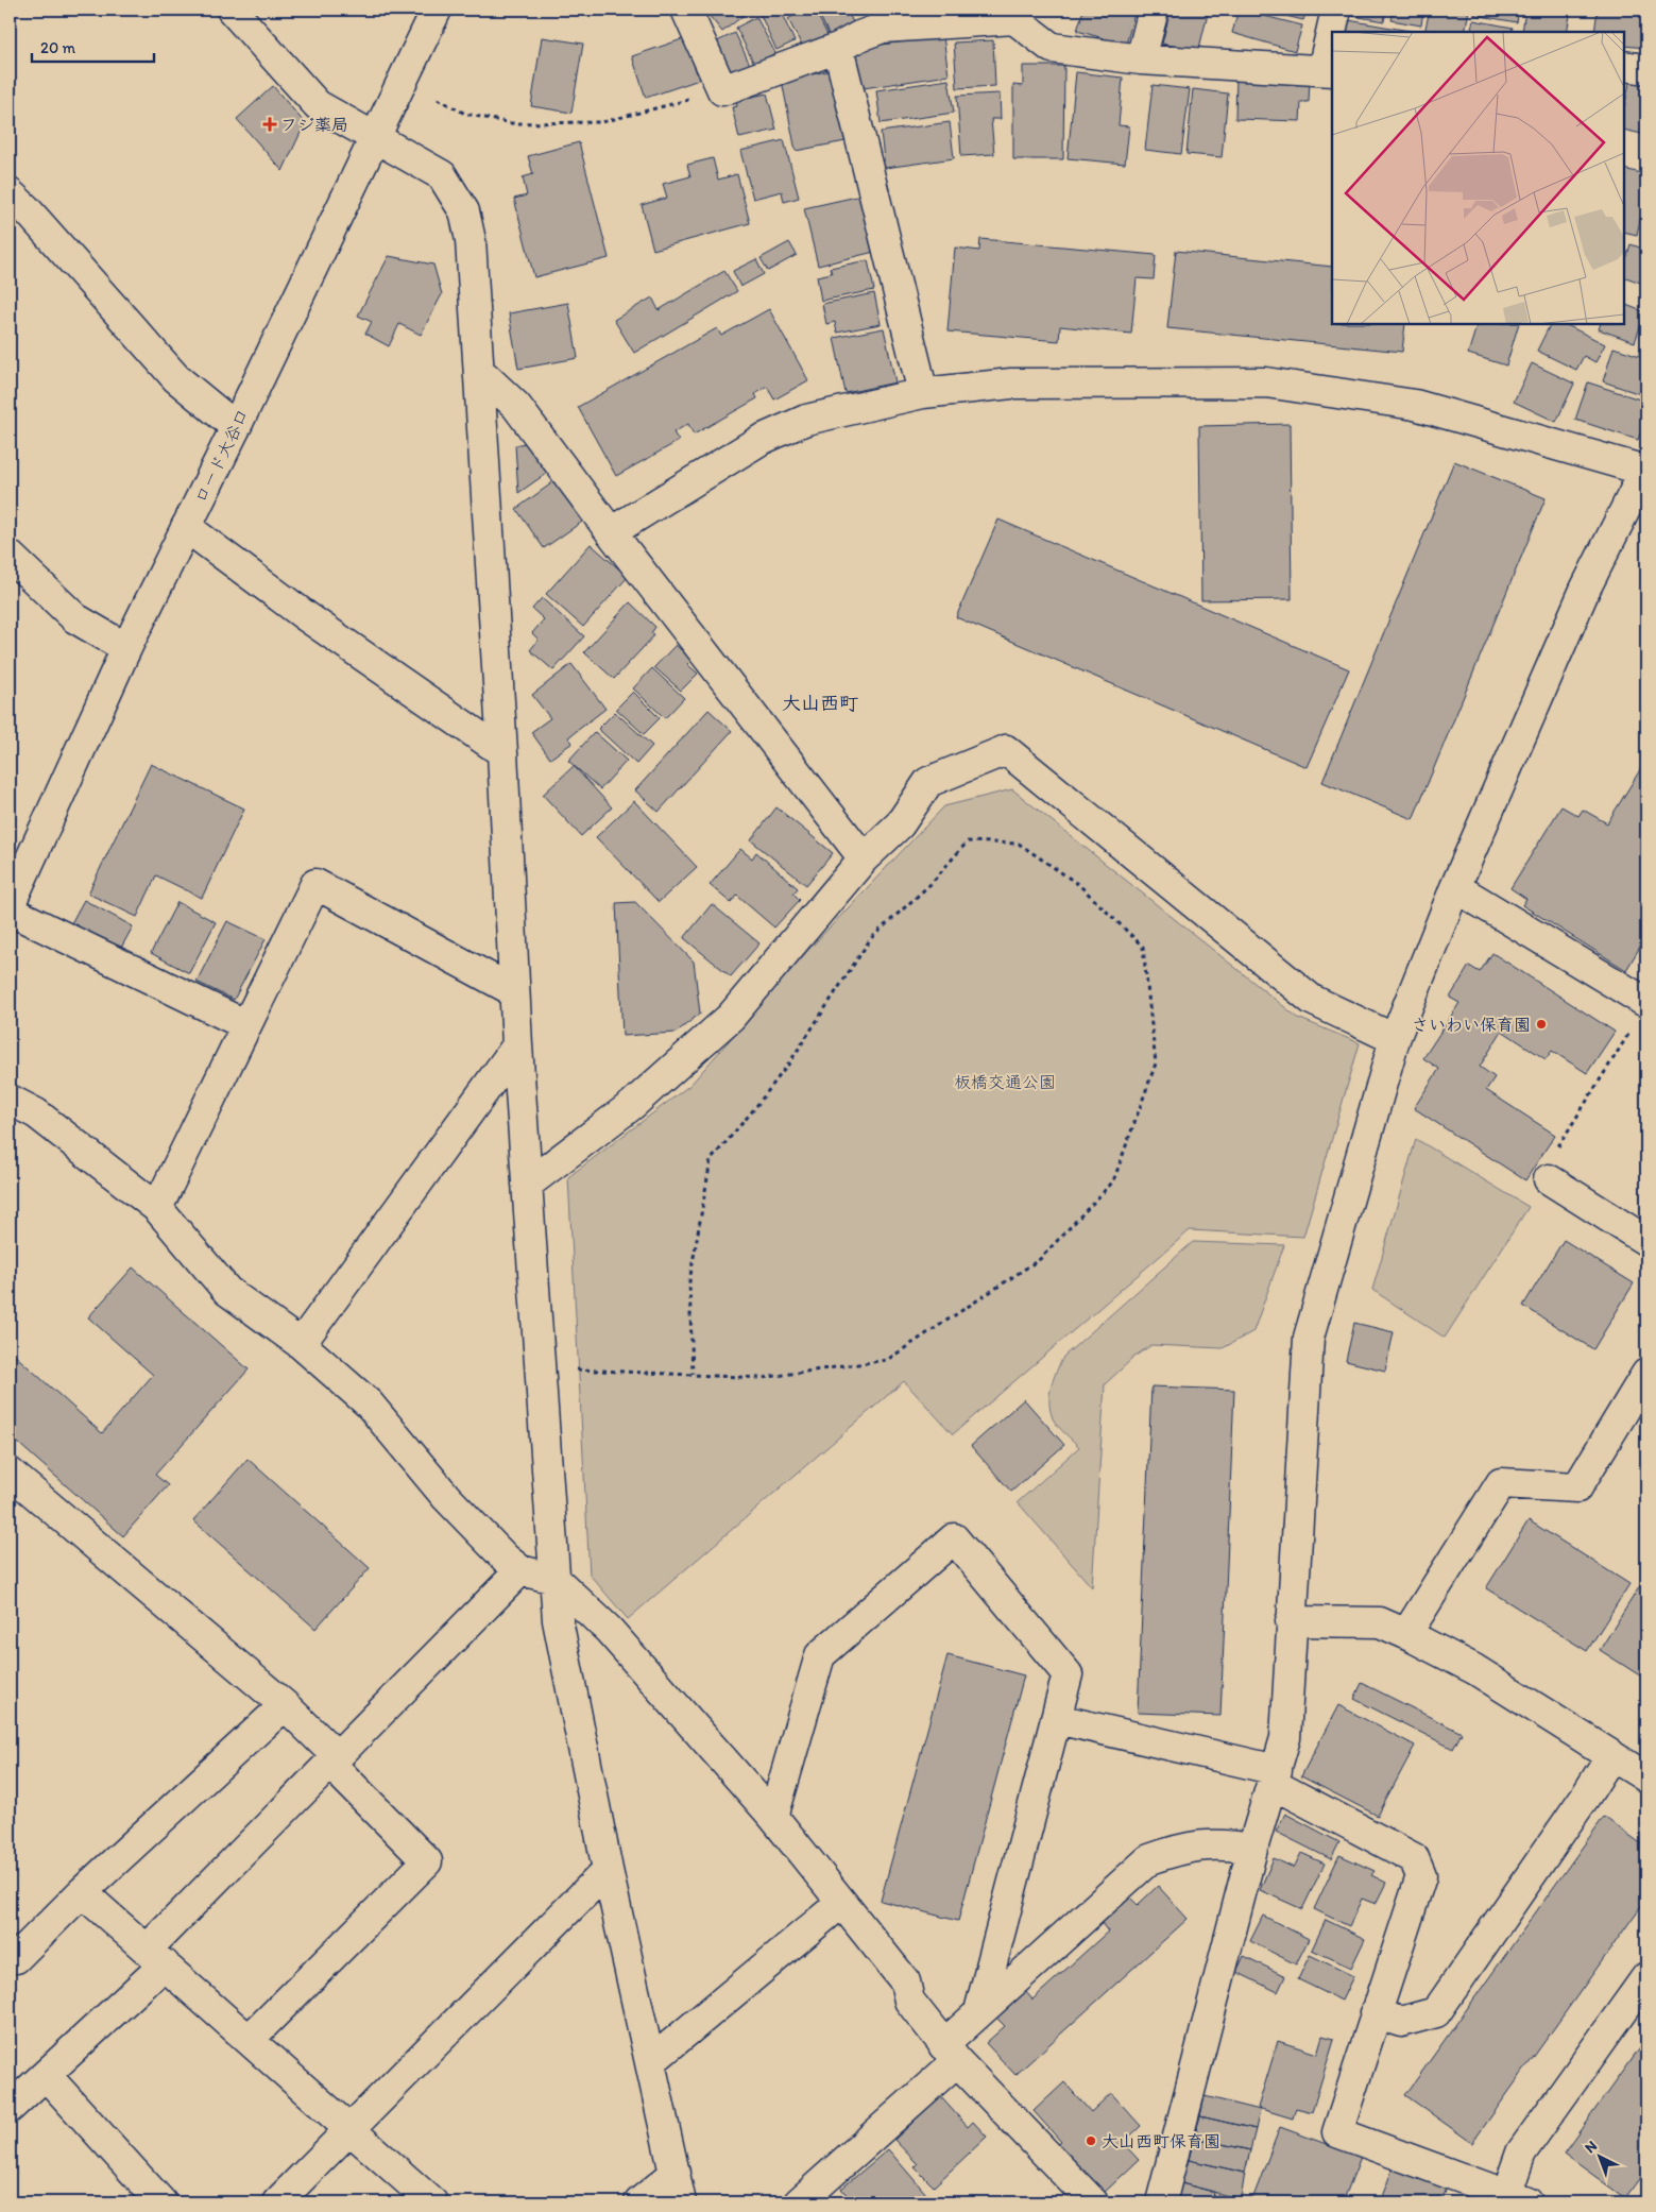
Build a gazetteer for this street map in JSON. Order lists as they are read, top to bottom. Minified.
{"streets":{"street":["ロード大谷口"]},"districts":["大山西町"],"parks":["板橋交通公園"],"places":{"health":["フジ薬局"],"other":["さいわい保育園","大山西町保育園"]},"scale_bar":"20 m","north":"top left"}
